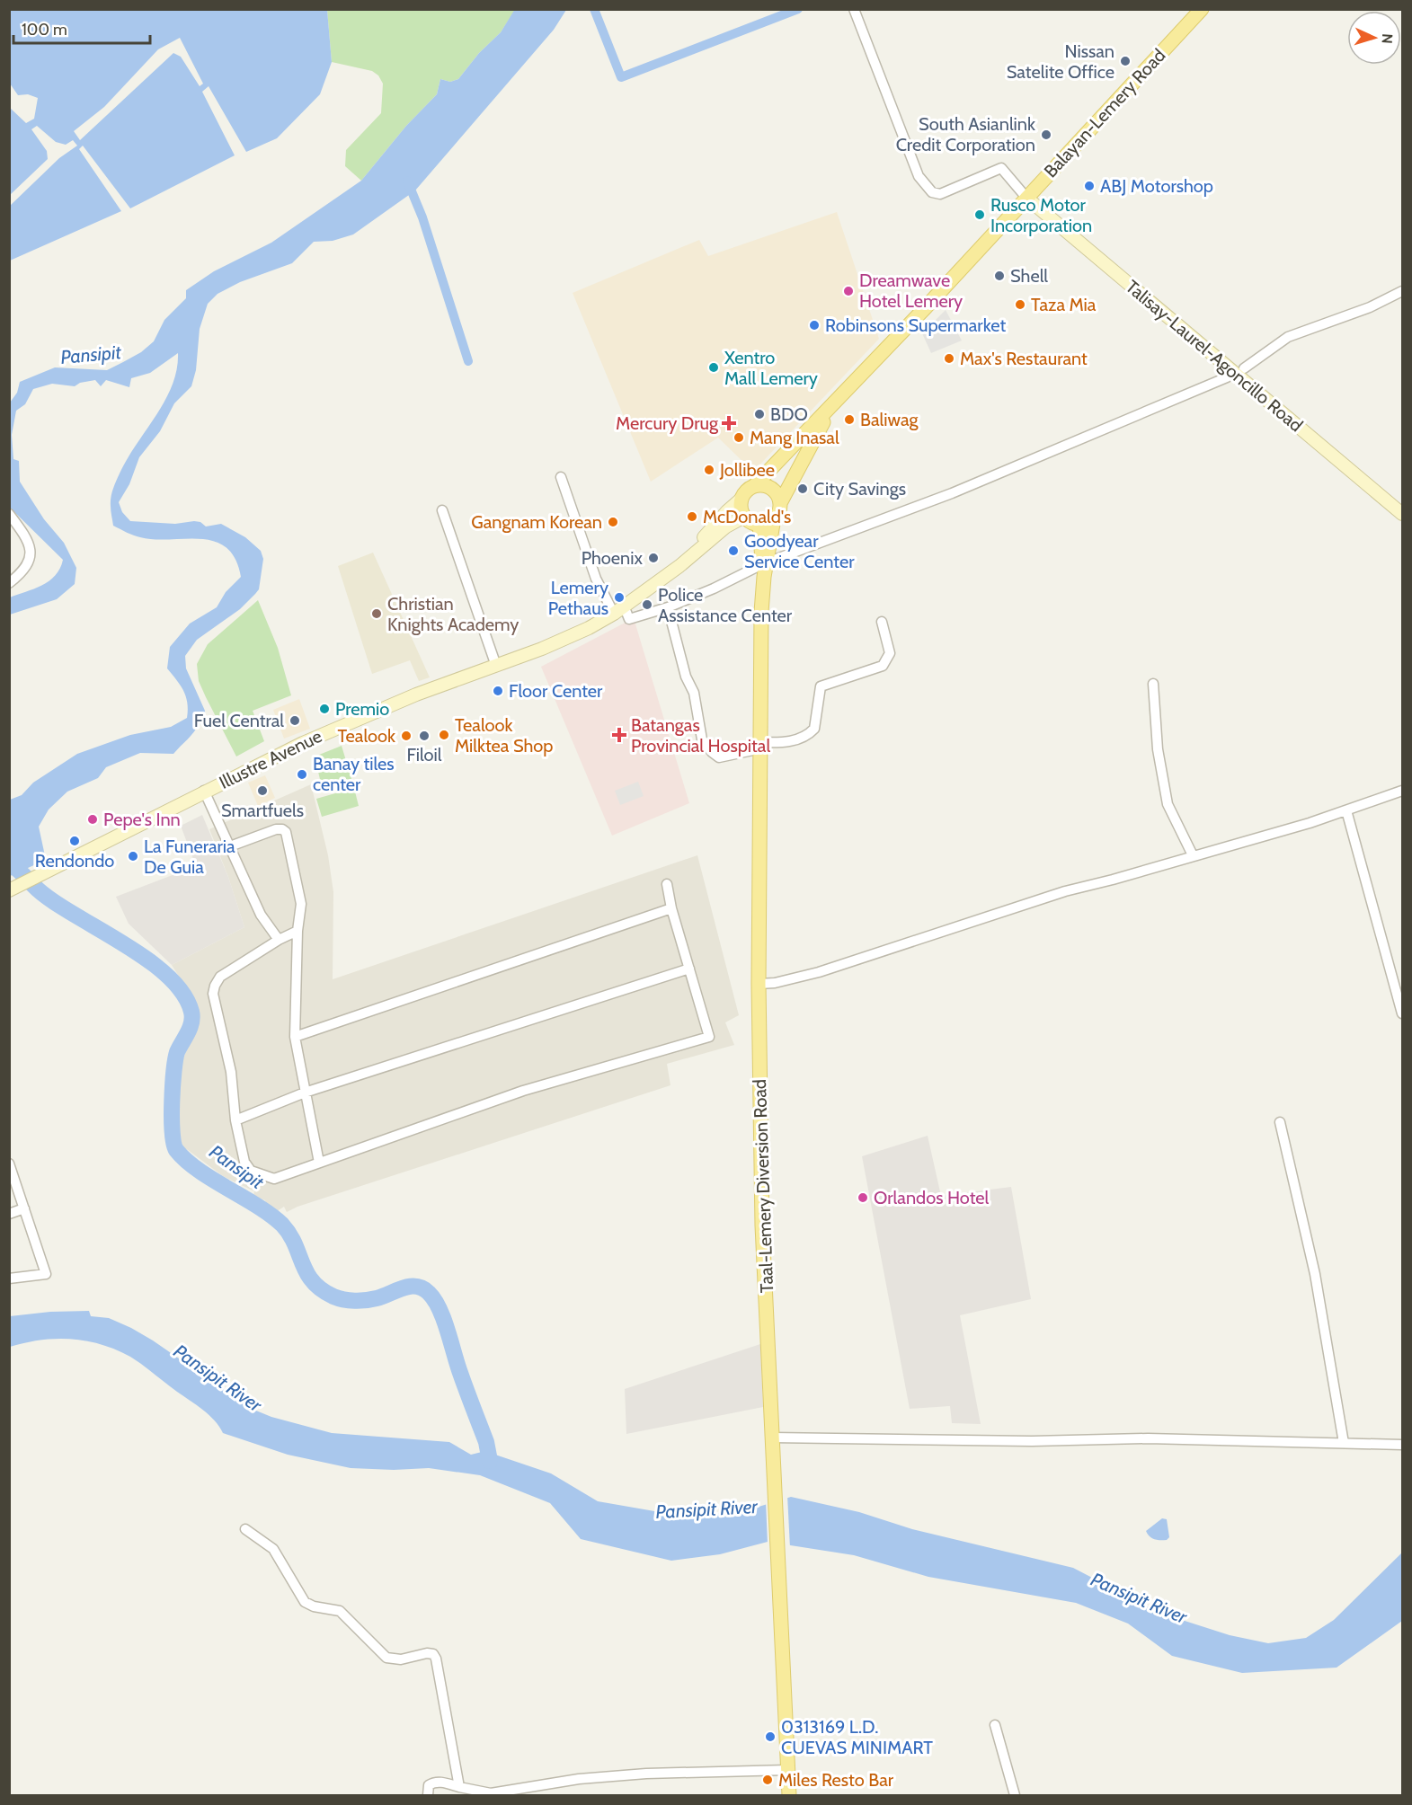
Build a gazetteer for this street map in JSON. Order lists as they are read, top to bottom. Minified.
{"streets":{"main road":["Balayan-Lemery Road","Talisay-Laurel-Agoncillo Road","Illustre Avenue","Taal-Lemery Diversion Road"]},"crossings":[["Balayan-Lemery Road","Talisay-Laurel-Agoncillo Road"],["Balayan-Lemery Road","Illustre Avenue"],["Balayan-Lemery Road","Taal-Lemery Diversion Road"],["Illustre Avenue","Taal-Lemery Diversion Road"]],"water":["Pansipit","Pansipit River"],"places":{"other":["Nissan Satelite Office","South Asianlink Credit Corporation","ABJ Motorshop","Rusco Motor Incorporation","Shell","Dreamwave Hotel Lemery","Taza Mia","Robinsons Supermarket","Max's Restaurant","Xentro Mall Lemery","BDO","Baliwag","Mang Inasal","Jollibee","City Savings","McDonald's","Gangnam Korean","Goodyear Service Center","Phoenix","Lemery Pethaus","Police Assistance Center","Christian Knights Academy","Floor Center","Premio","Fuel Central","Tealook Milktea Shop","Tealook","Filoil","Banay tiles center","Smartfuels","Pepe's Inn","Rendondo","La Funeraria De Guia","Orlandos Hotel","0313169 L.D. CUEVAS MINIMART","Miles Resto Bar"],"health":["Mercury Drug","Batangas Provincial Hospital"]},"scale_bar":"100 m","north":"right"}
